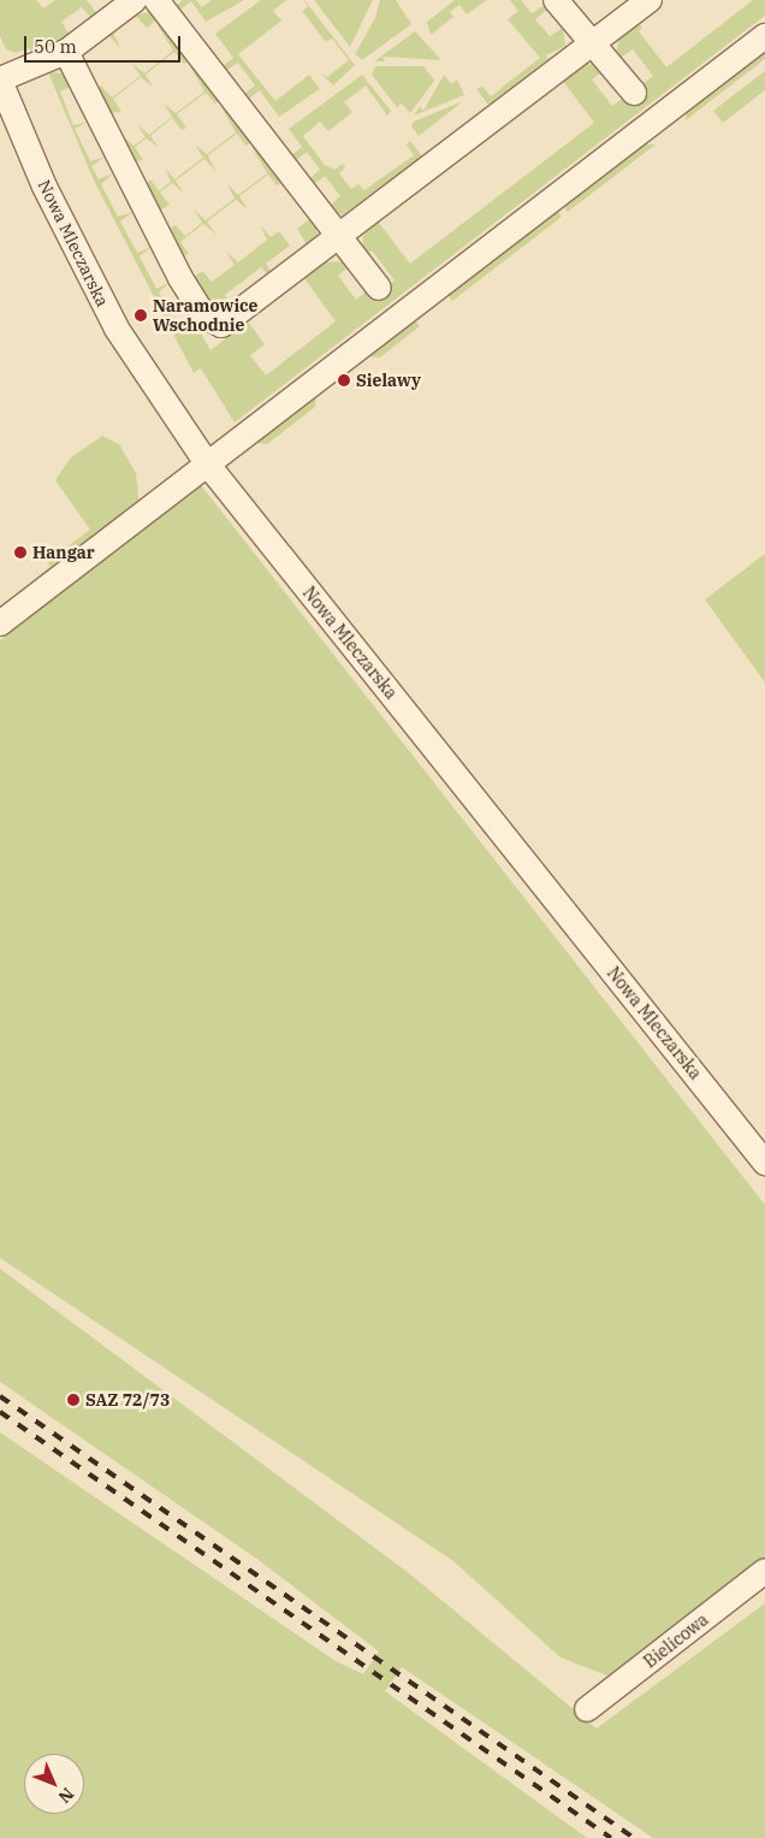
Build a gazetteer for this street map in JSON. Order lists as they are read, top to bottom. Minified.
{"streets":{"street":["Nowa Mleczarska","Bielicowa"]},"places":["Naramowice Wschodnie","Sielawy","Hangar","SAZ 72/73"],"scale_bar":"50 m","north":"bottom right"}
